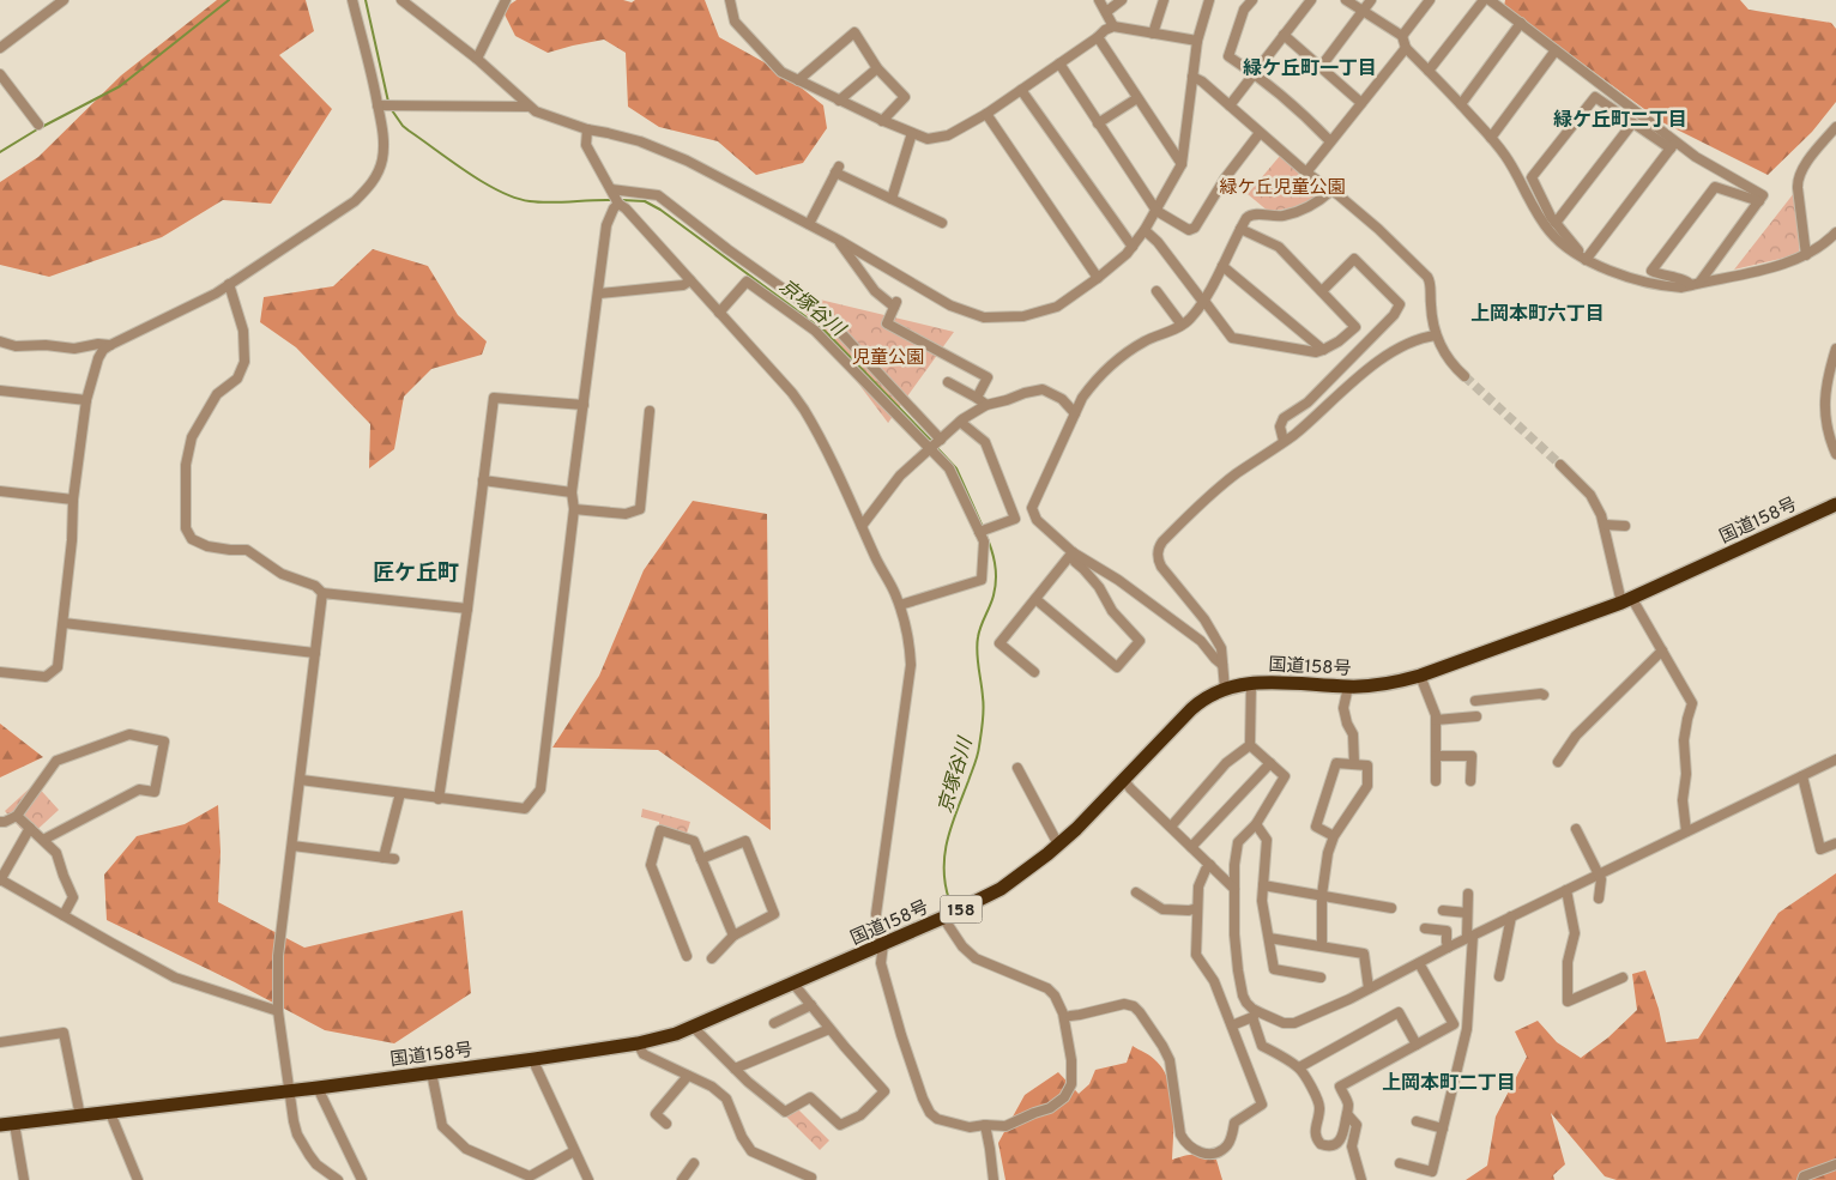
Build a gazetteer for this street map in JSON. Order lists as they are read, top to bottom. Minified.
{"streets":{"highway":["国道158号","158"]},"districts":["緑ケ丘町一丁目","緑ケ丘町二丁目","上岡本町六丁目","匠ケ丘町","上岡本町二丁目"],"water":["京塚谷川"],"parks":["緑ケ丘児童公園","児童公園"]}
